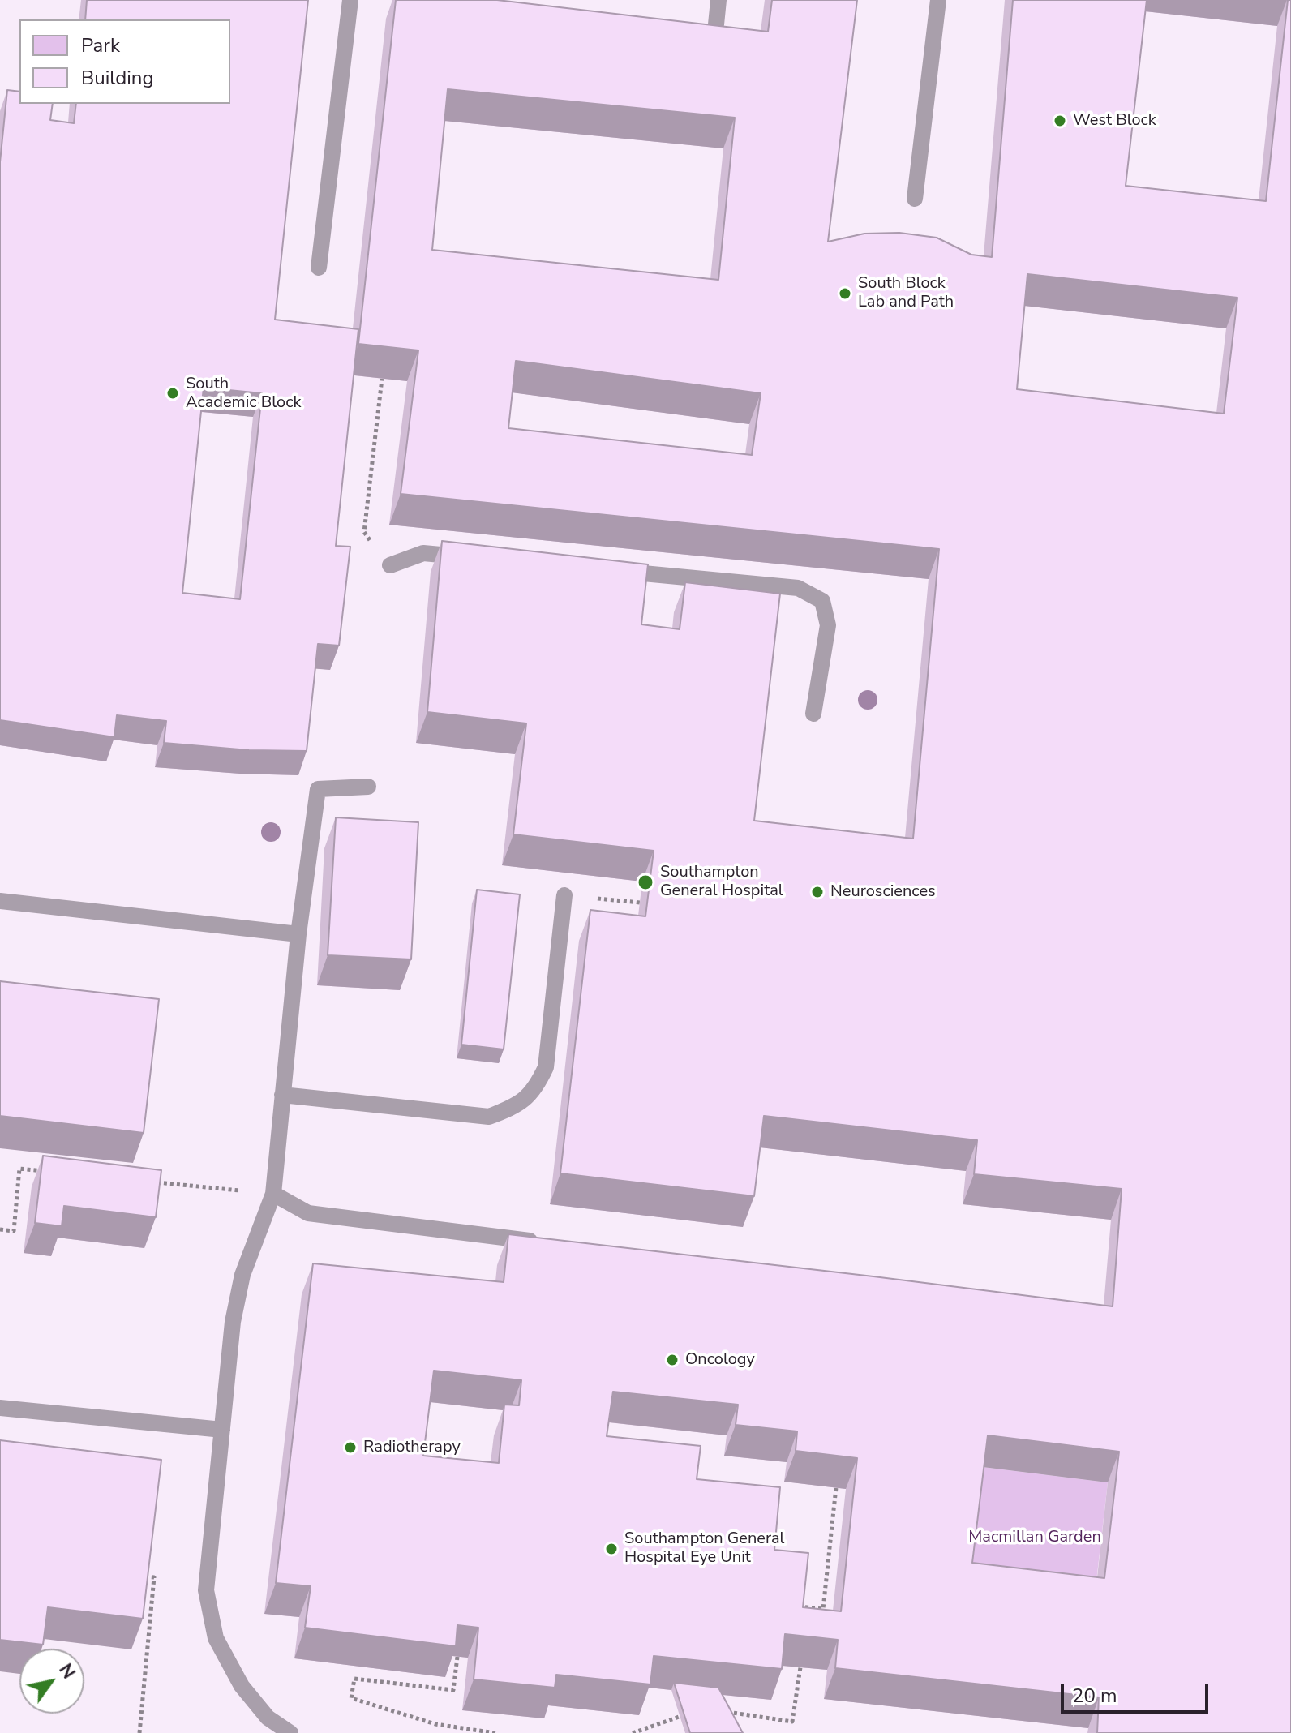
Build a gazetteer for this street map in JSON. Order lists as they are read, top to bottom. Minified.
{"parks":["Macmillan Garden"],"places":["West Block","South Block Lab and Path","South Academic Block","Southampton General Hospital","Neurosciences","Oncology","Radiotherapy","Southampton General Hospital Eye Unit"],"legend":["Park","Building"],"scale_bar":"20 m","north":"top right"}
